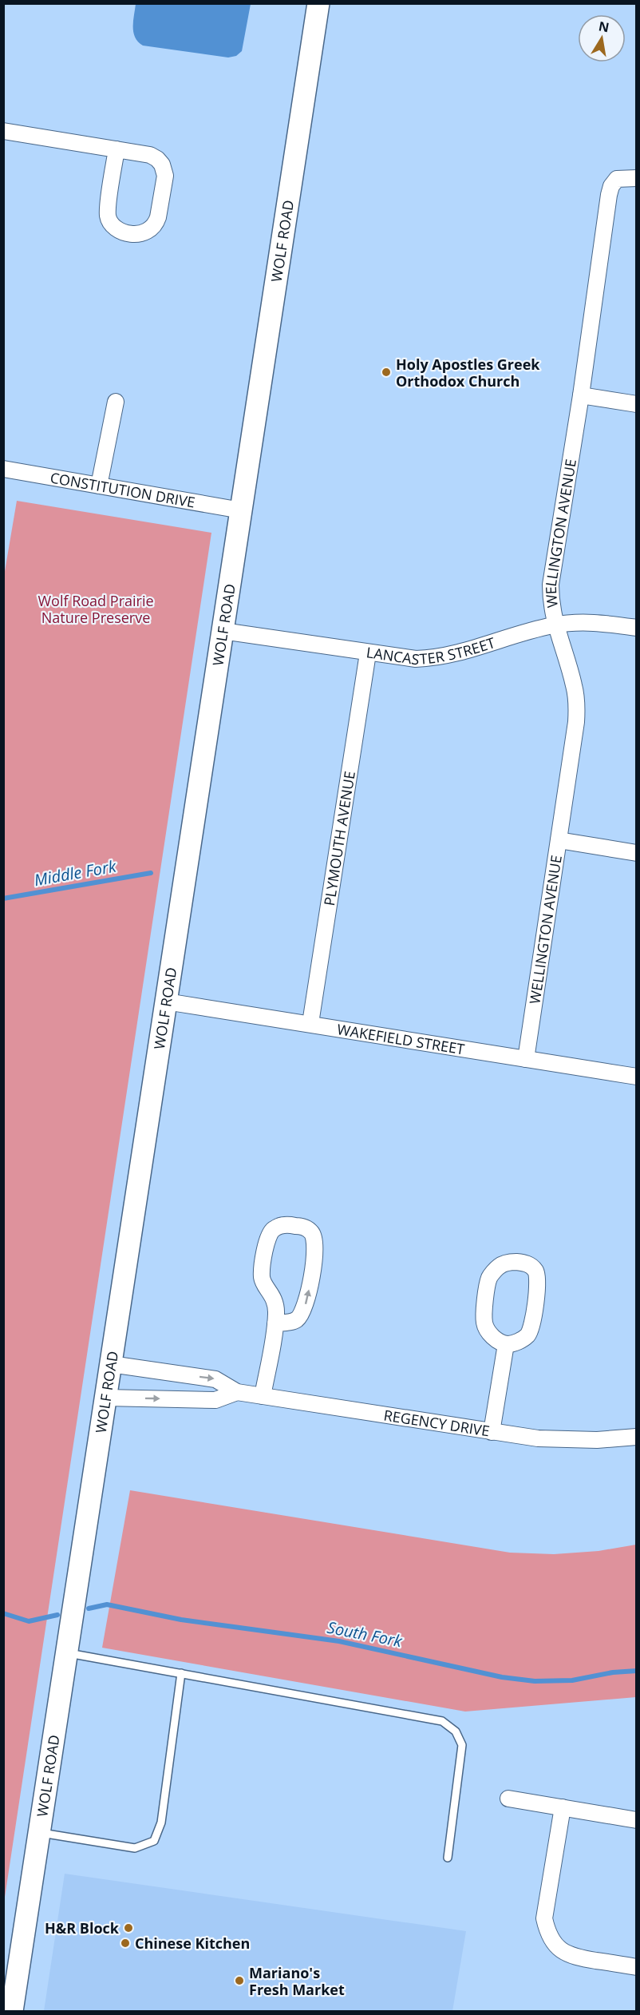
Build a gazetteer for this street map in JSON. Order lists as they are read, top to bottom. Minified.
{"streets":{"main road":["WOLF ROAD"],"street":["CONSTITUTION DRIVE","WELLINGTON AVENUE","LANCASTER STREET","PLYMOUTH AVENUE","WAKEFIELD STREET","REGENCY DRIVE"]},"crossings":[["WOLF ROAD","CONSTITUTION DRIVE"],["WOLF ROAD","LANCASTER STREET"],["WOLF ROAD","WAKEFIELD STREET"],["WOLF ROAD","REGENCY DRIVE"],["WELLINGTON AVENUE","LANCASTER STREET"],["WELLINGTON AVENUE","WAKEFIELD STREET"],["LANCASTER STREET","PLYMOUTH AVENUE"],["PLYMOUTH AVENUE","WAKEFIELD STREET"]],"water":["Middle Fork","South Fork"],"parks":["Wolf Road Prairie Nature Preserve"],"places":["Holy Apostles Greek Orthodox Church","H&R Block","Chinese Kitchen","Mariano's Fresh Market"],"north":"top"}
